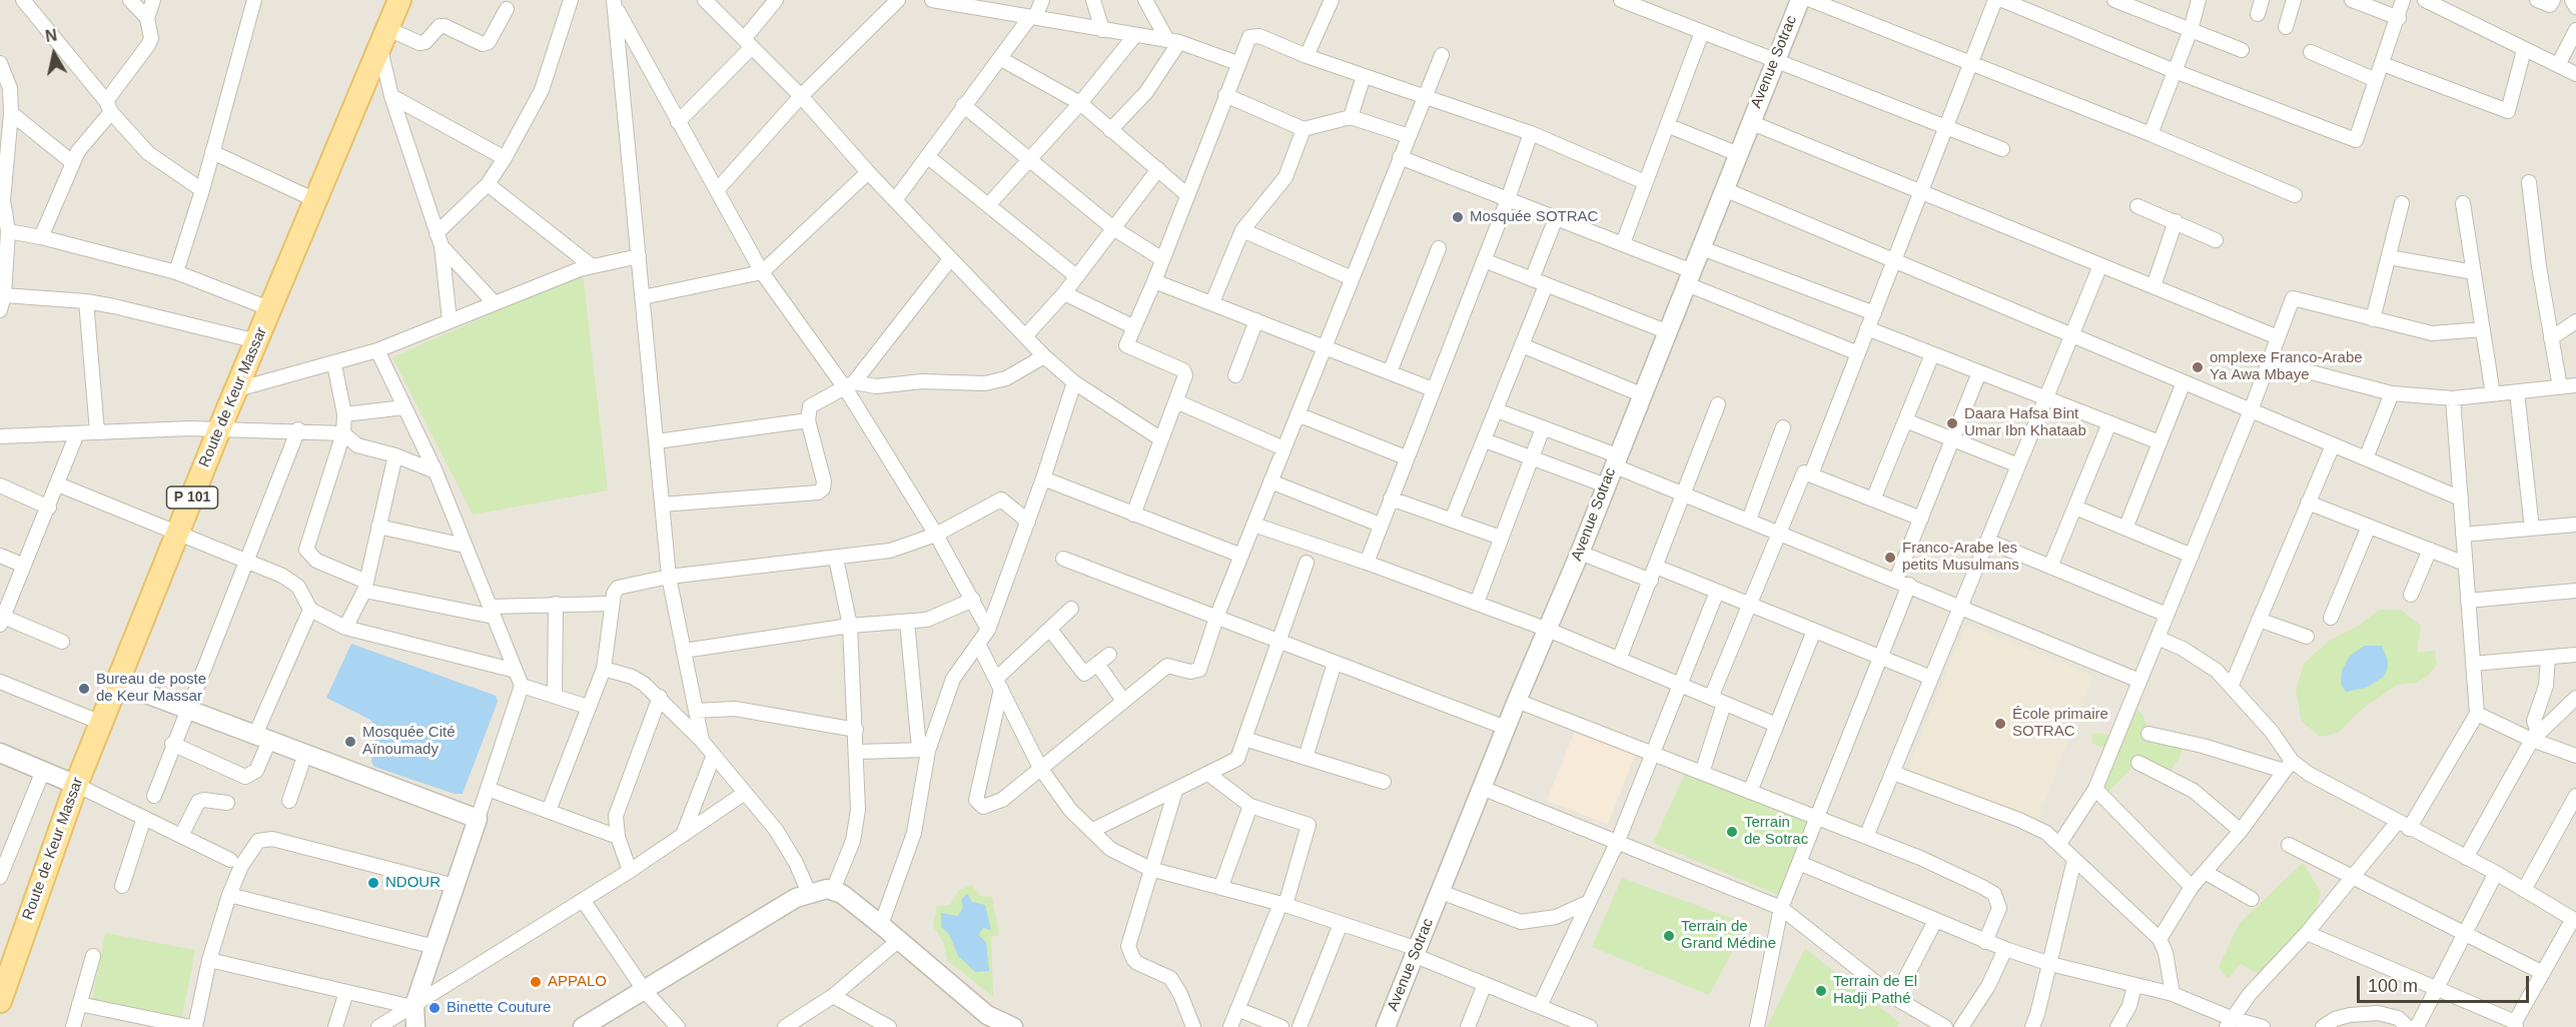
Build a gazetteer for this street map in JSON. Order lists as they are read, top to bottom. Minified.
{"streets":{"main road":["Route de Keur Massar","P 101"],"street":["Avenue Sotrac"]},"places":["Mosquée SOTRAC","omplexe Franco-Arabe Ya Awa Mbaye","Daara Hafsa Bint Umar Ibn Khataab","Franco-Arabe les petits Musulmans","Bureau de poste de Keur Massar","École primaire SOTRAC","Mosquée Cité Aïnoumady","Terrain de Sotrac","NDOUR","Terrain de Grand Médine","APPALO","Terrain de El Hadji Pathé","Binette Couture"],"scale_bar":"100 m","north":"top"}
